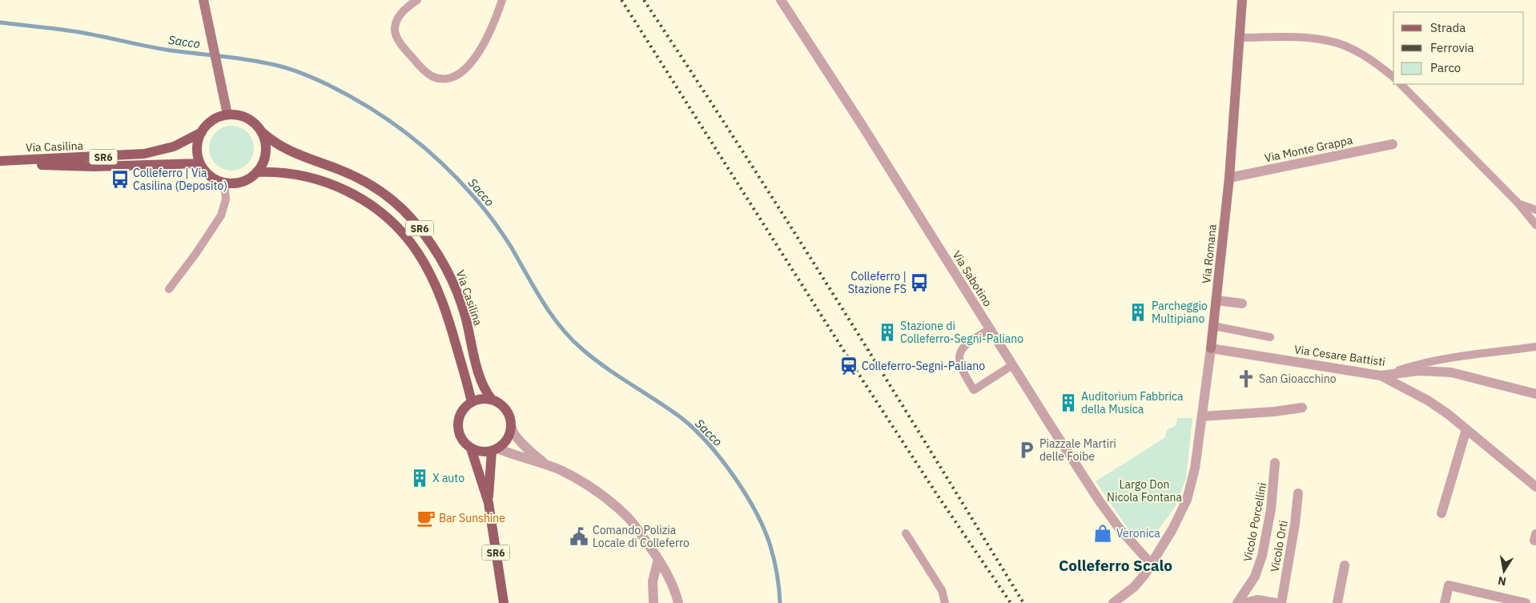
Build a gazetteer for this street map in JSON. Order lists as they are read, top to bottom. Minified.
{"streets":{"main road":["Via Casilina","SR6"],"street":["Via Monte Grappa","Via Romana","Via Sabotino","Via Cesare Battisti","Vicolo Porcellini","Vicolo Orti"]},"crossings":[["Via Casilina","SR6"],["Via Monte Grappa","Via Romana"],["Via Romana","Via Sabotino"],["Via Romana","Via Cesare Battisti"]],"districts":["Colleferro Scalo"],"water":["Sacco"],"parks":["Largo Don Nicola Fontana"],"places":{"bus stop":["Colleferro | Via Casilina (Deposito)","Colleferro | Stazione FS"],"building":["Parcheggio Multipiano","Stazione di Colleferro-Segni-Paliano","Auditorium Fabbrica della Musica","X auto"],"station":["Colleferro-Segni-Paliano"],"church":["San Gioacchino"],"parking":["Piazzale Martiri delle Foibe"],"cafe":["Bar Sunshine"],"shop":["Veronica"],"public building":["Comando Polizia Locale di Colleferro"]},"legend":["Strada","Ferrovia","Parco"],"north":"bottom"}
